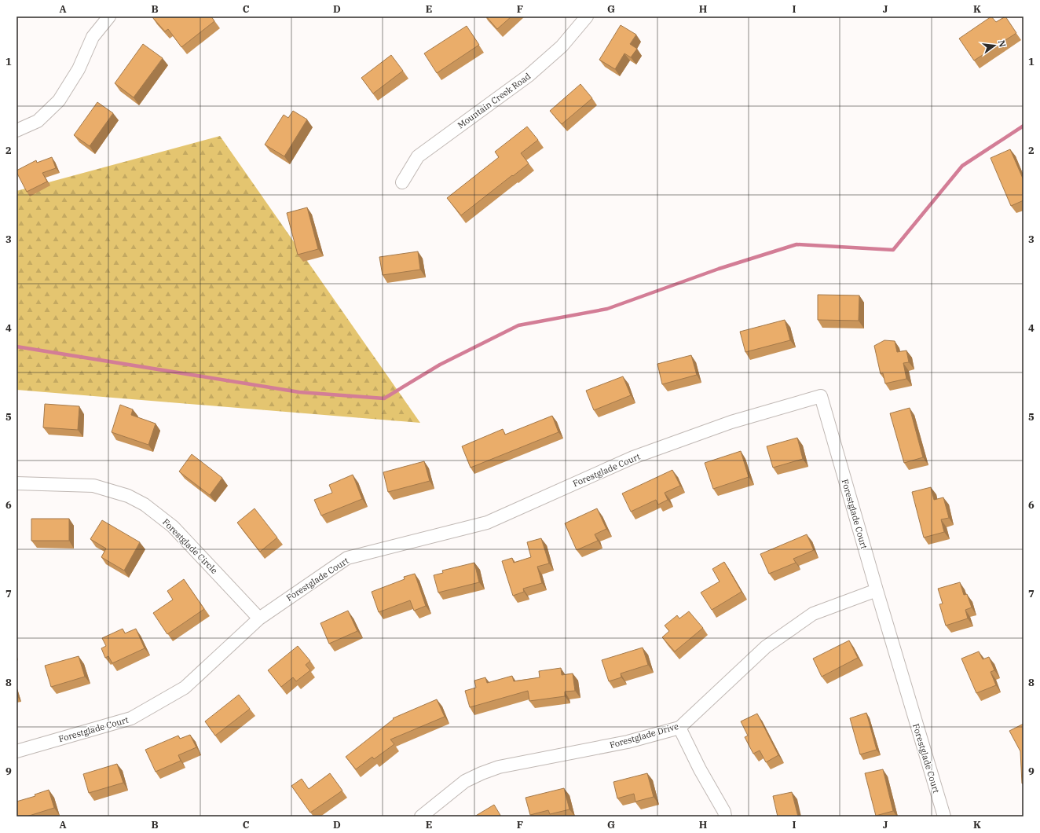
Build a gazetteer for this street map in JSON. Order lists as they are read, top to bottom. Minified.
{"streets":{"street":["Mountain Creek Road","Forestglade Court","Forestglade Circle","Forestglade Drive"]},"crossings":[["Forestglade Court","Forestglade Circle"],["Forestglade Court","Forestglade Drive"]],"north":"right","grid":{"columns":["A","B","C","D","E","F","G","H","I","J","K"],"rows":["1","2","3","4","5","6","7","8","9"]}}
